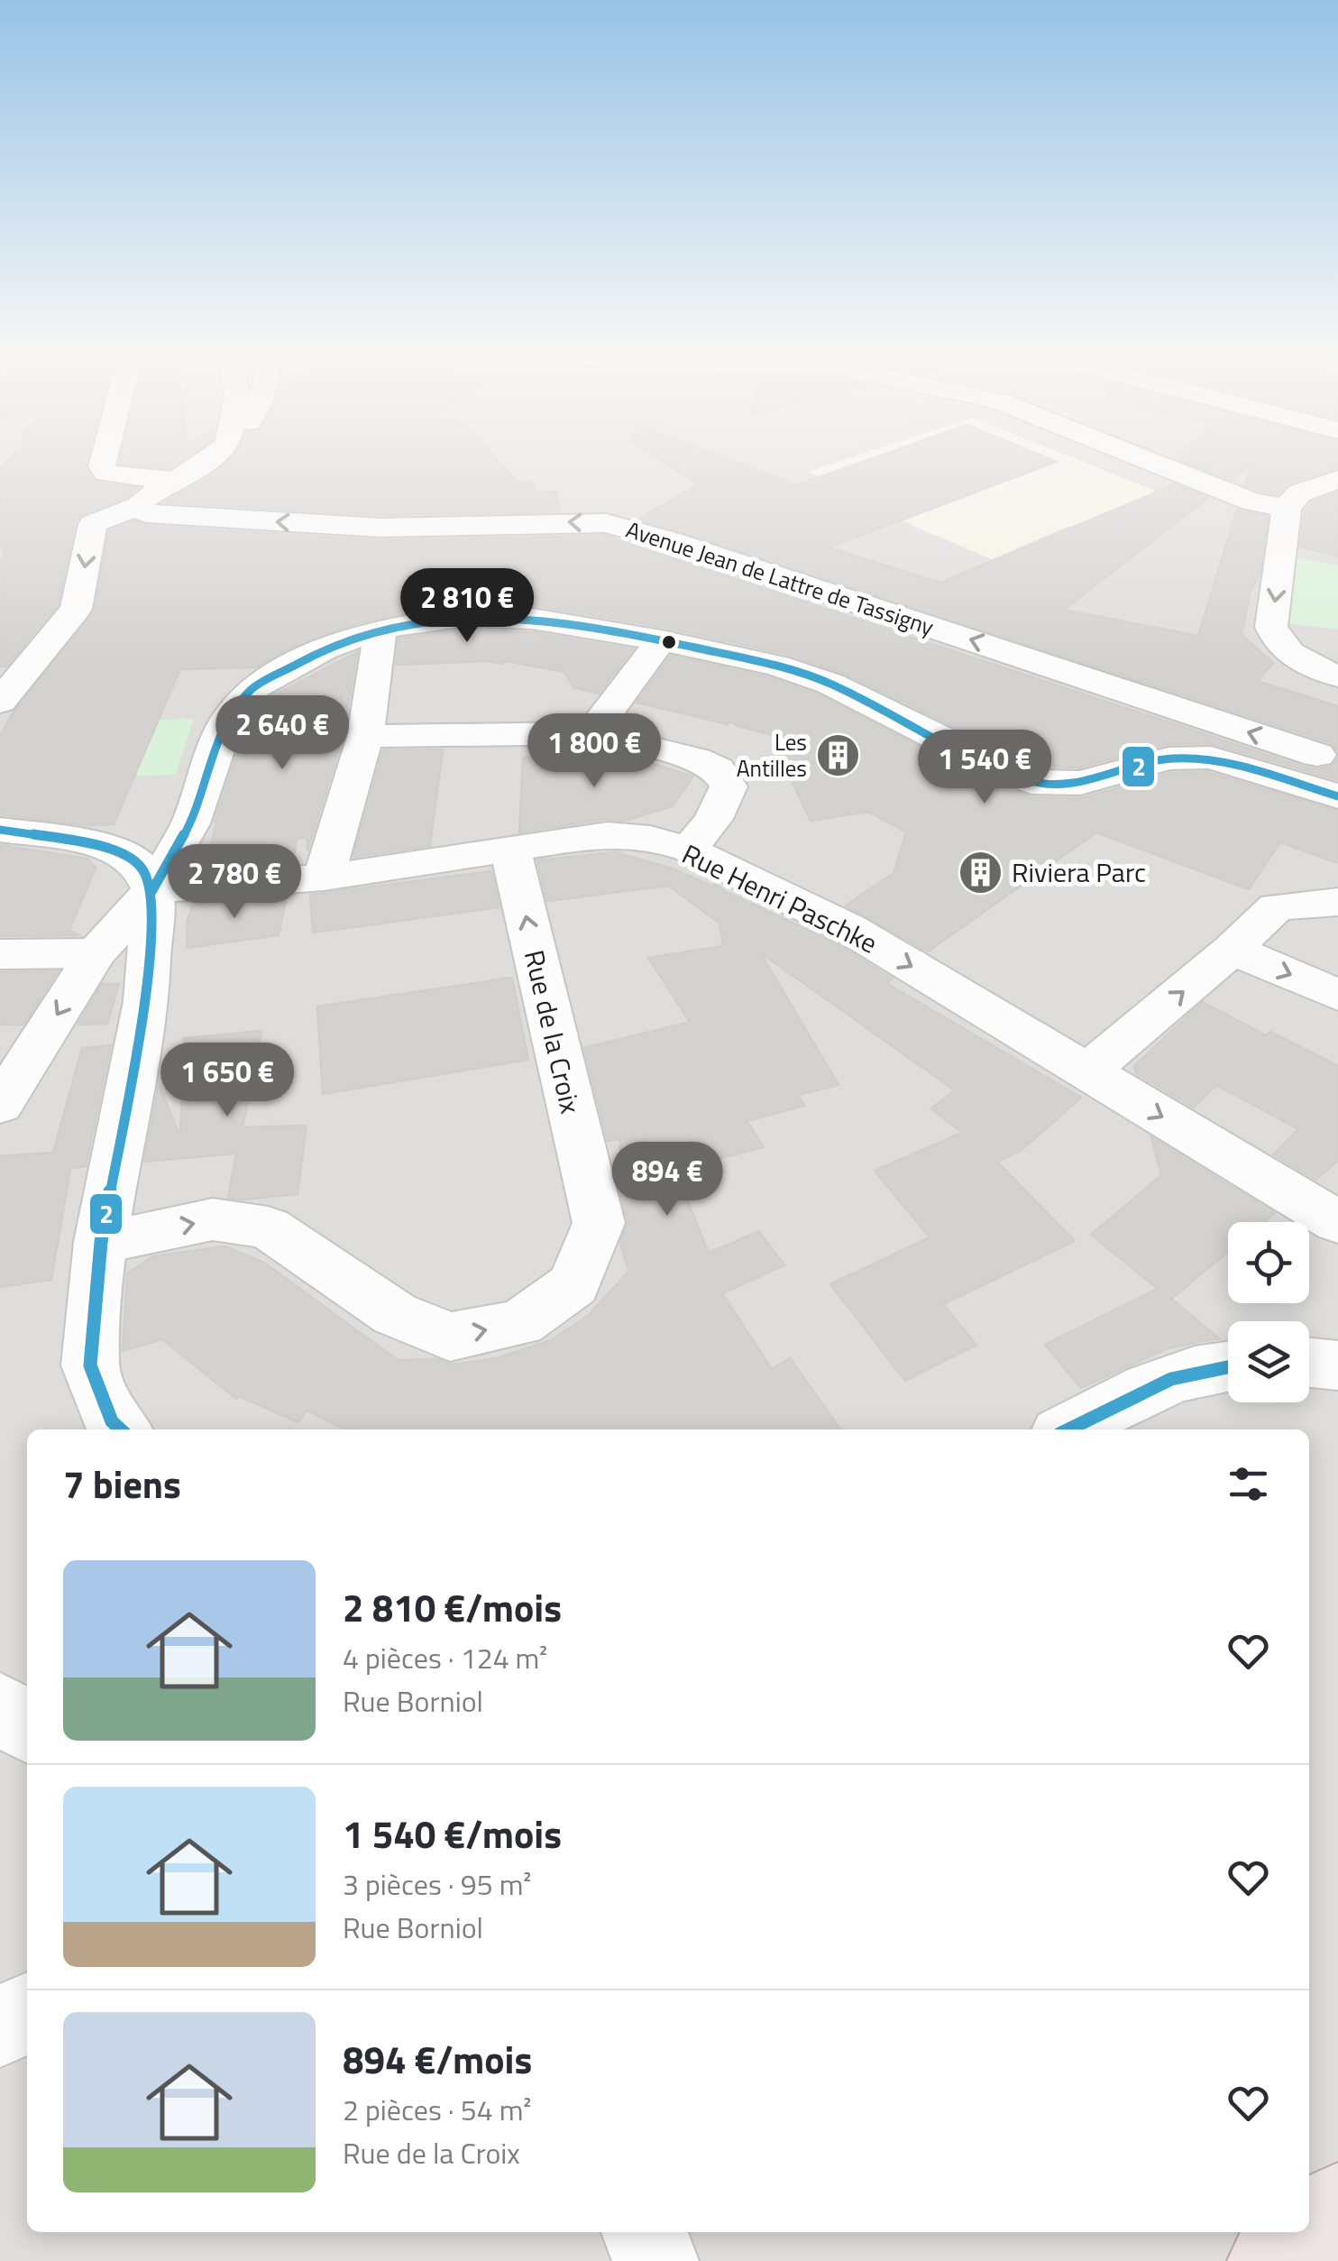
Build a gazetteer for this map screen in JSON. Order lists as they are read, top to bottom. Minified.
{"streets":{"street":["Avenue Jean de Lattre de Tassigny","Rue Henri Paschke","Rue de la Croix"]},"crossings":[["Rue Henri Paschke","Rue de la Croix"]],"places":{"building":["Les Antilles","Riviera Parc"]},"lines":["transit line 2"],"page":{"price":["2 810 €","2 640 €","1 800 €","1 540 €","2 780 €","1 650 €","894 €"],"heading":"7 biens","list":[{"name":"2 810 €/mois","note":"4 pièces · 124 m² · Rue Borniol"},{"name":"1 540 €/mois","note":"3 pièces · 95 m² · Rue Borniol"},{"name":"894 €/mois","note":"2 pièces · 54 m² · Rue de la Croix"}]}}
